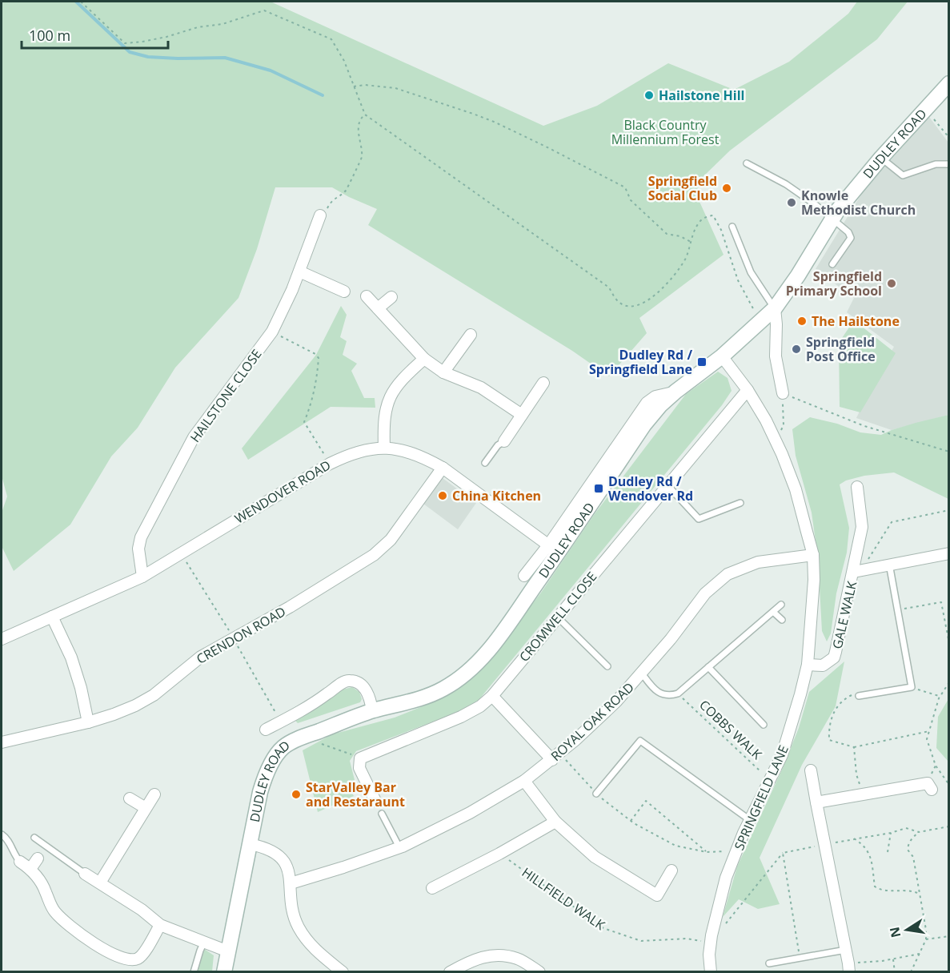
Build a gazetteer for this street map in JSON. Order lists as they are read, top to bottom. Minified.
{"streets":{"main road":["DUDLEY ROAD"],"street":["HAILSTONE CLOSE","WENDOVER ROAD","GALE WALK","CROMWELL CLOSE","CRENDON ROAD","ROYAL OAK ROAD","SPRINGFIELD LANE"],"path":["COBBS WALK","HILLFIELD WALK"]},"crossings":[["DUDLEY ROAD","WENDOVER ROAD"],["DUDLEY ROAD","SPRINGFIELD LANE"],["HAILSTONE CLOSE","WENDOVER ROAD"],["WENDOVER ROAD","CRENDON ROAD"],["GALE WALK","SPRINGFIELD LANE"],["CROMWELL CLOSE","SPRINGFIELD LANE"],["ROYAL OAK ROAD","SPRINGFIELD LANE"],["COBBS WALK","SPRINGFIELD LANE"],["SPRINGFIELD LANE","HILLFIELD WALK"]],"parks":["Black Country Millennium Forest"],"places":{"other":["Hailstone Hill","Springfield Social Club","Knowle Methodist Church","Springfield Primary School","The Hailstone","Springfield Post Office","China Kitchen","StarValley Bar and Restaraunt"],"transit":["Dudley Rd / Springfield Lane","Dudley Rd / Wendover Rd"]},"scale_bar":"100 m","north":"left"}
